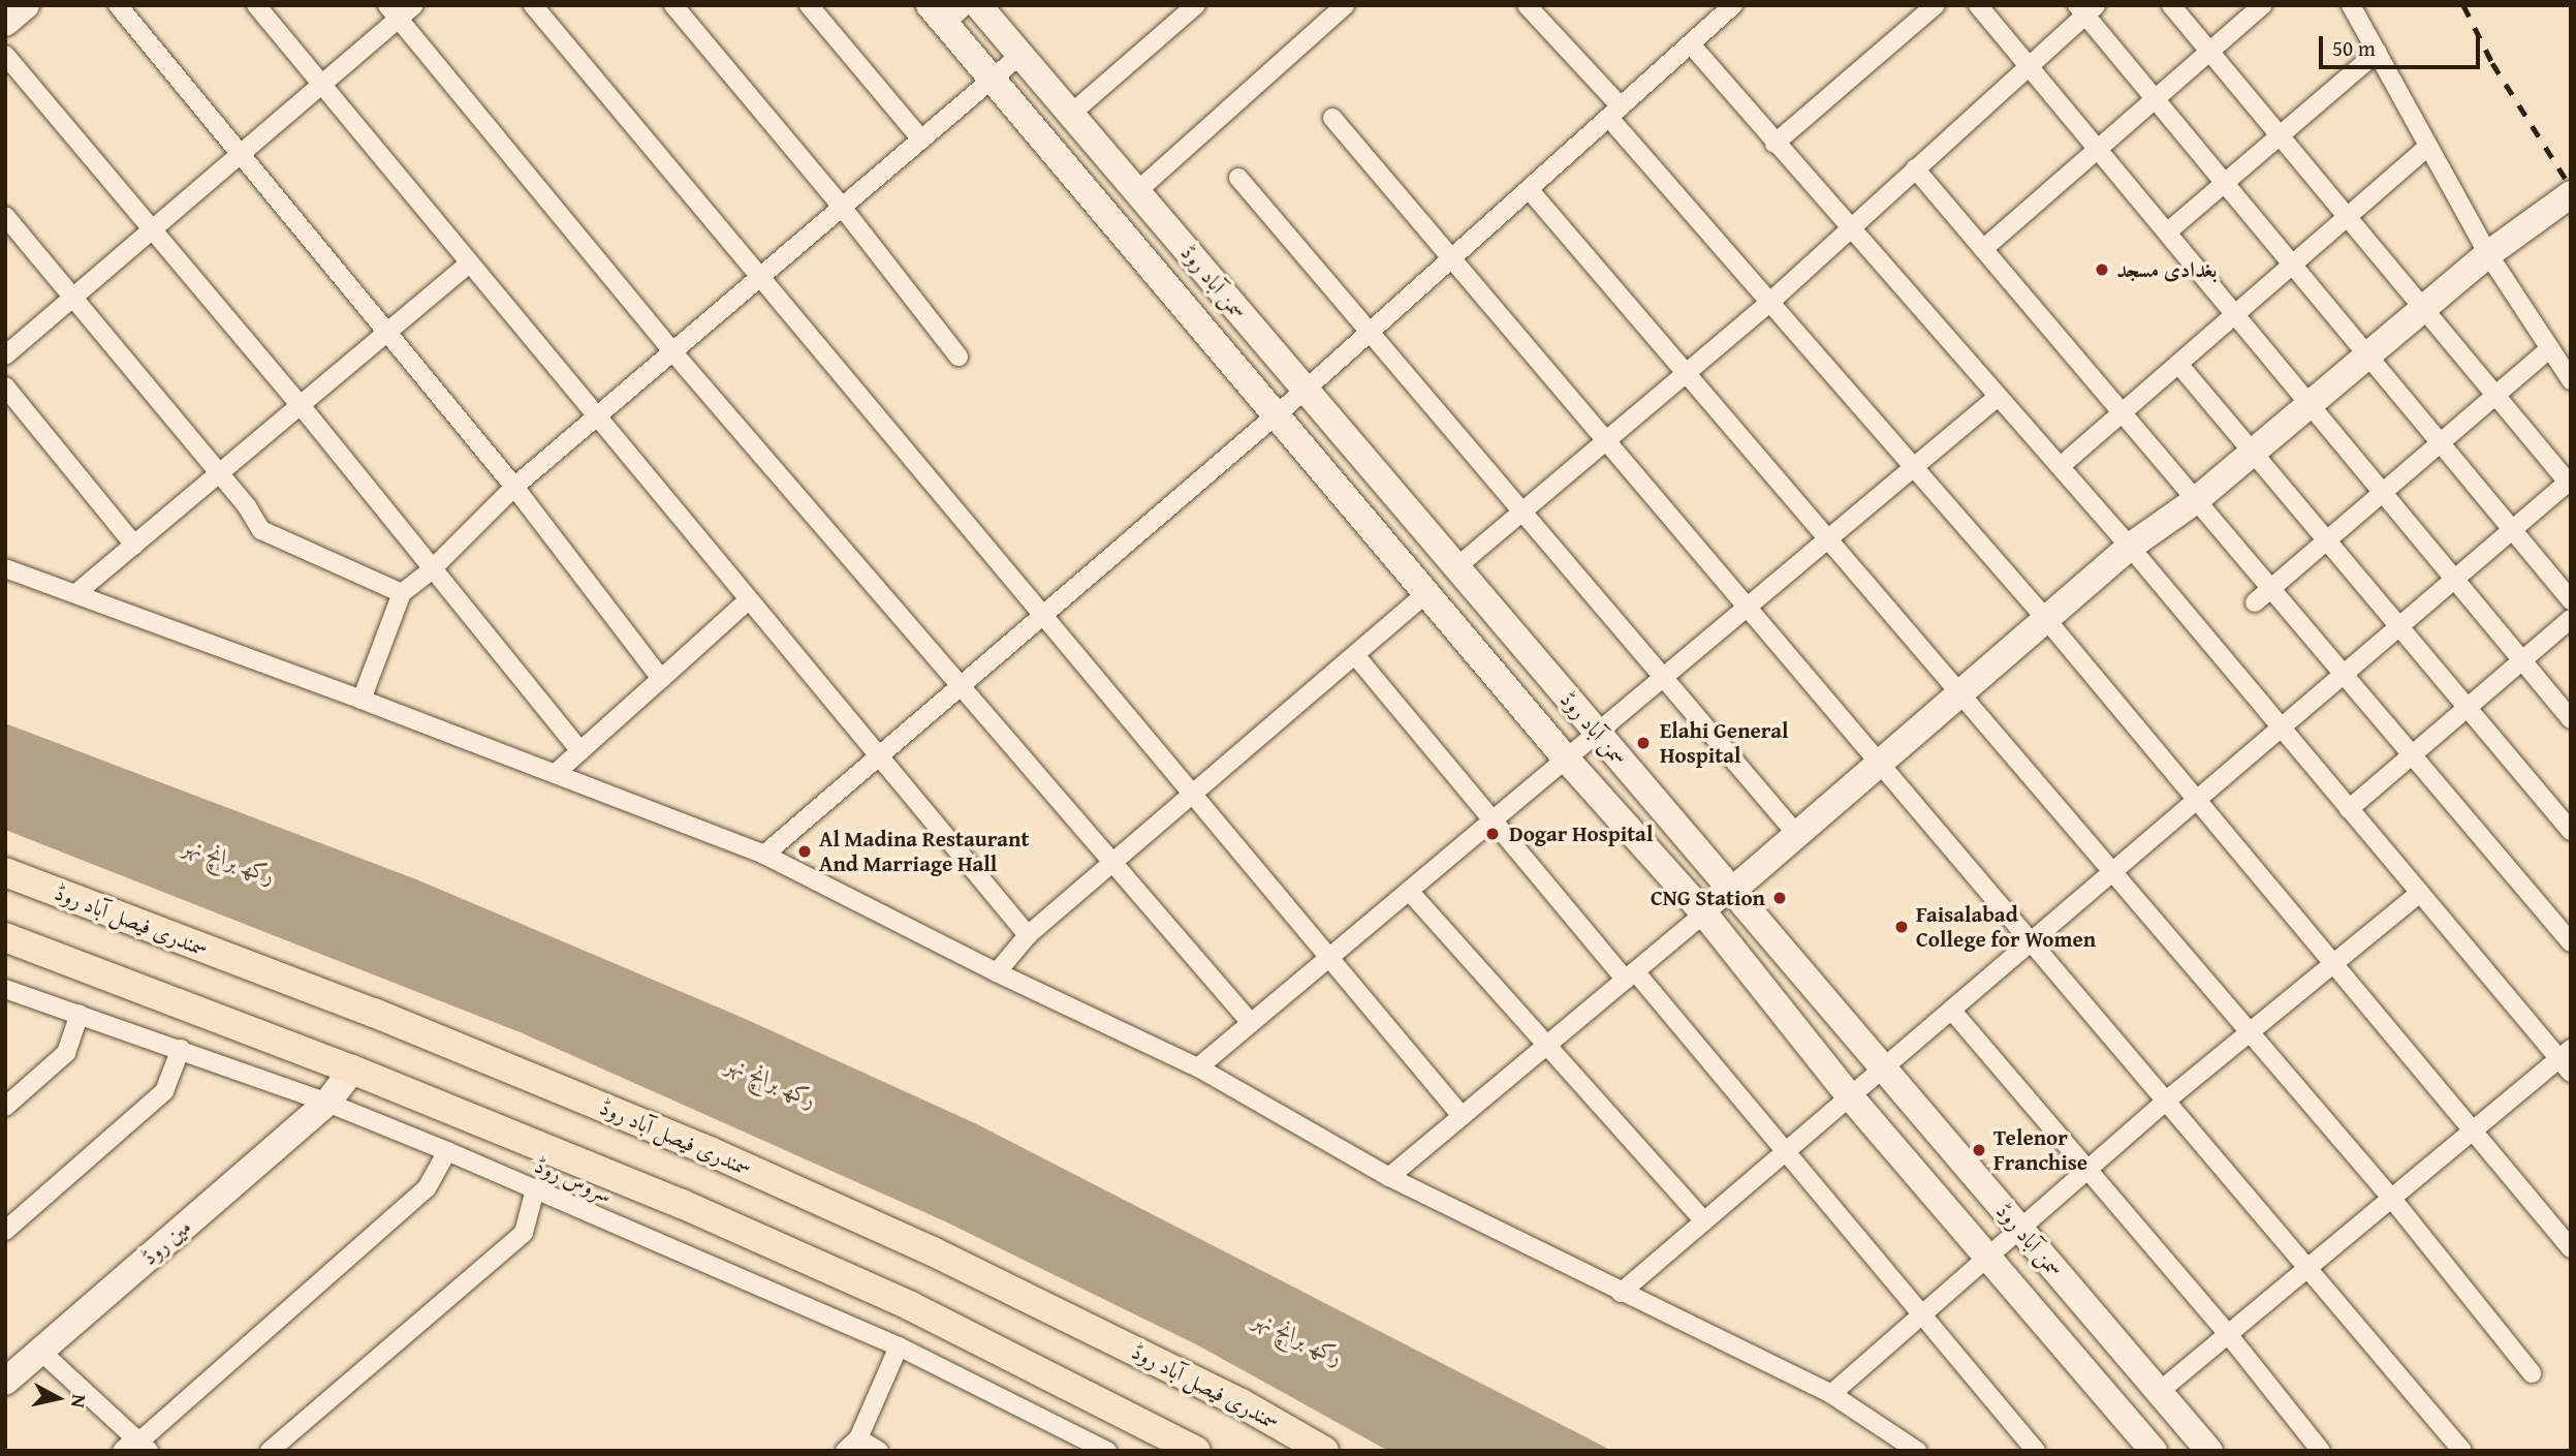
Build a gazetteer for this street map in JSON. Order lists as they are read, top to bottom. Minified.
{"streets":{"main road":["سمندری فیصل آباد روڈ"],"street":["سمن آباد روڈ","سروس روڈ","مین روڈ"]},"crossings":[["سروس روڈ","مین روڈ"]],"water":["رکھ برانچ نہر"],"places":["بغدادی مسجد","Elahi General Hospital","Dogar Hospital","Al Madina Restaurant And Marriage Hall","CNG Station","Faisalabad College for Women","Telenor Franchise"],"scale_bar":"50 m","north":"right"}
